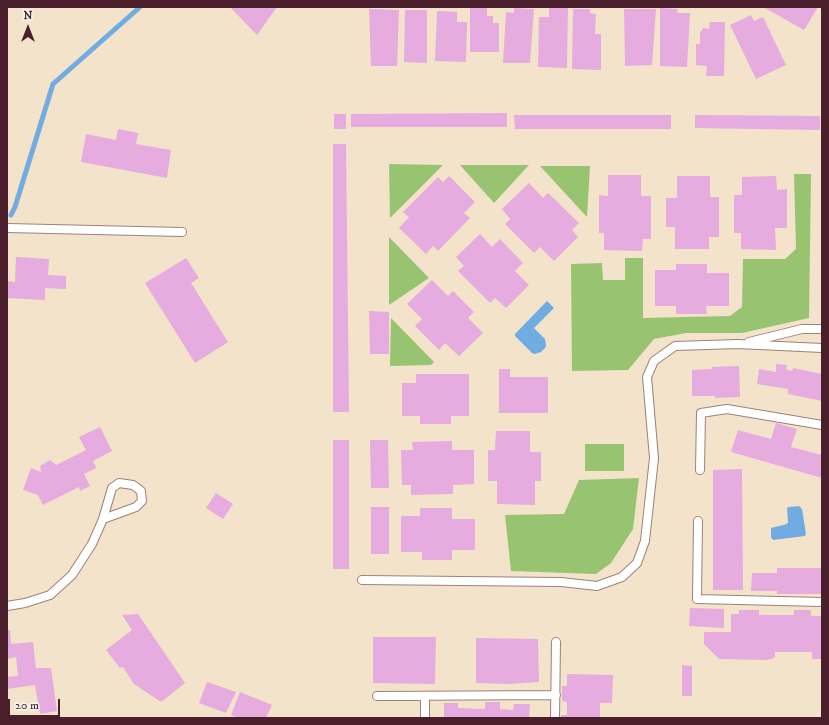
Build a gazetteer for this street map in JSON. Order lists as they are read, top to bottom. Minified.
{"scale_bar":"20 m","north":"top"}
